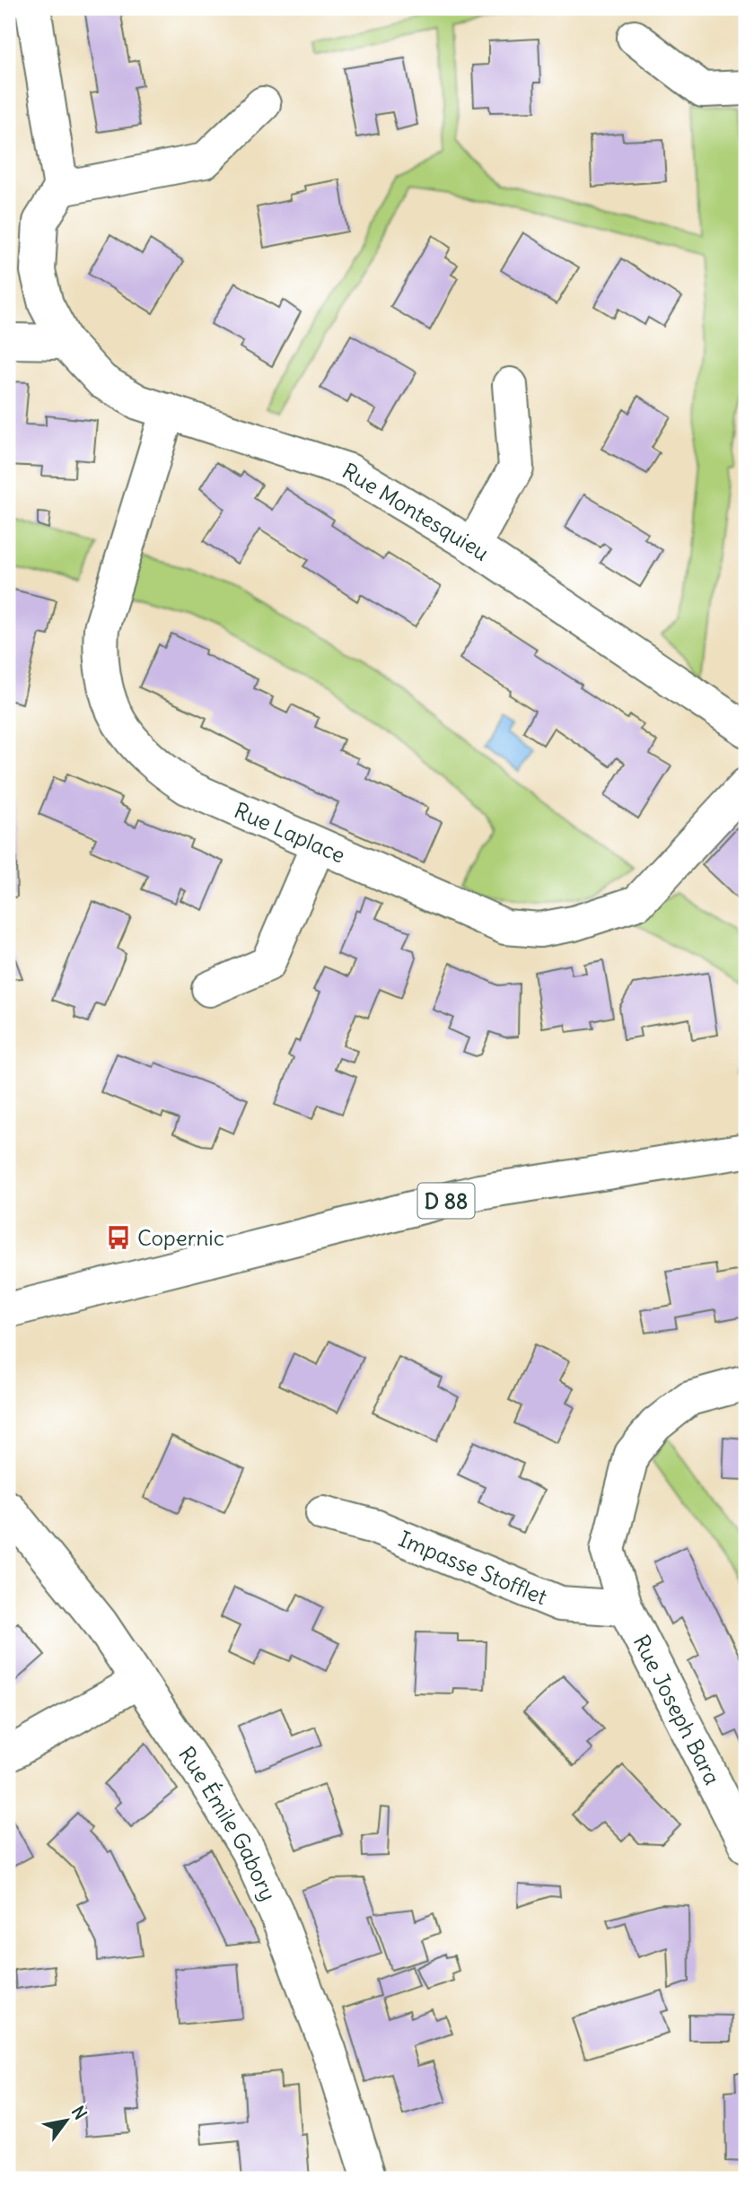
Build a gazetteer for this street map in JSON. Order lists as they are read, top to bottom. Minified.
{"streets":{"street":["Rue Montesquieu","Rue Laplace","D 88","Impasse Stofflet","Rue Joseph Bara","Rue Émile Gabory"]},"crossings":[["Rue Montesquieu","Rue Laplace"],["Impasse Stofflet","Rue Joseph Bara"]],"places":{"bus stop":["Copernic"]},"north":"top right"}
